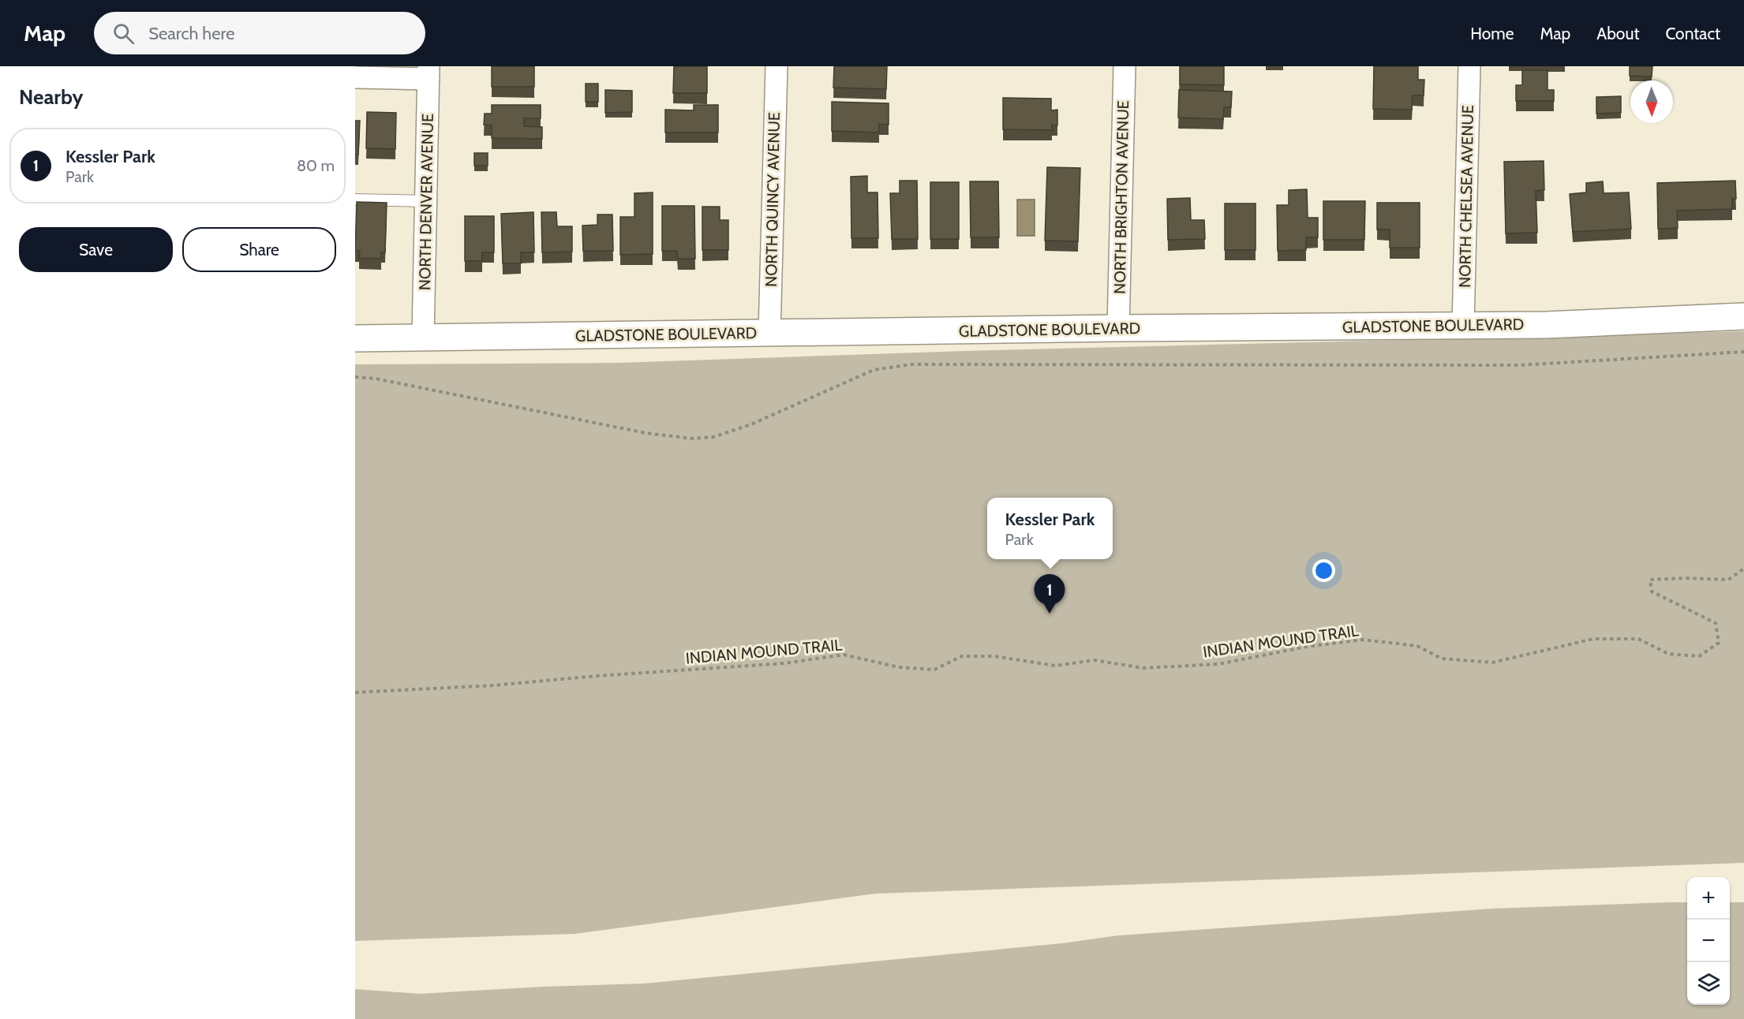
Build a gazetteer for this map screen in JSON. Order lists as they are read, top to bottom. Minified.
{"streets":{"street":["NORTH CHELSEA AVENUE","NORTH BRIGHTON AVENUE","NORTH QUINCY AVENUE","NORTH DENVER AVENUE","GLADSTONE BOULEVARD"],"path":["INDIAN MOUND TRAIL"]},"crossings":[["NORTH CHELSEA AVENUE","GLADSTONE BOULEVARD"],["NORTH BRIGHTON AVENUE","GLADSTONE BOULEVARD"],["NORTH QUINCY AVENUE","GLADSTONE BOULEVARD"],["NORTH DENVER AVENUE","GLADSTONE BOULEVARD"]],"north":"bottom","page":{"header":"Map","search":"Search here","nav":["Home","Map","About","Contact"],"heading":"Nearby","list":[{"mark":"1","name":"Kessler Park","note":"Park","value":"80 m"}],"buttons":["Save","Share"],"popup":["Kessler Park","Park"],"pins":"1","map_buttons":["+","−"]}}
